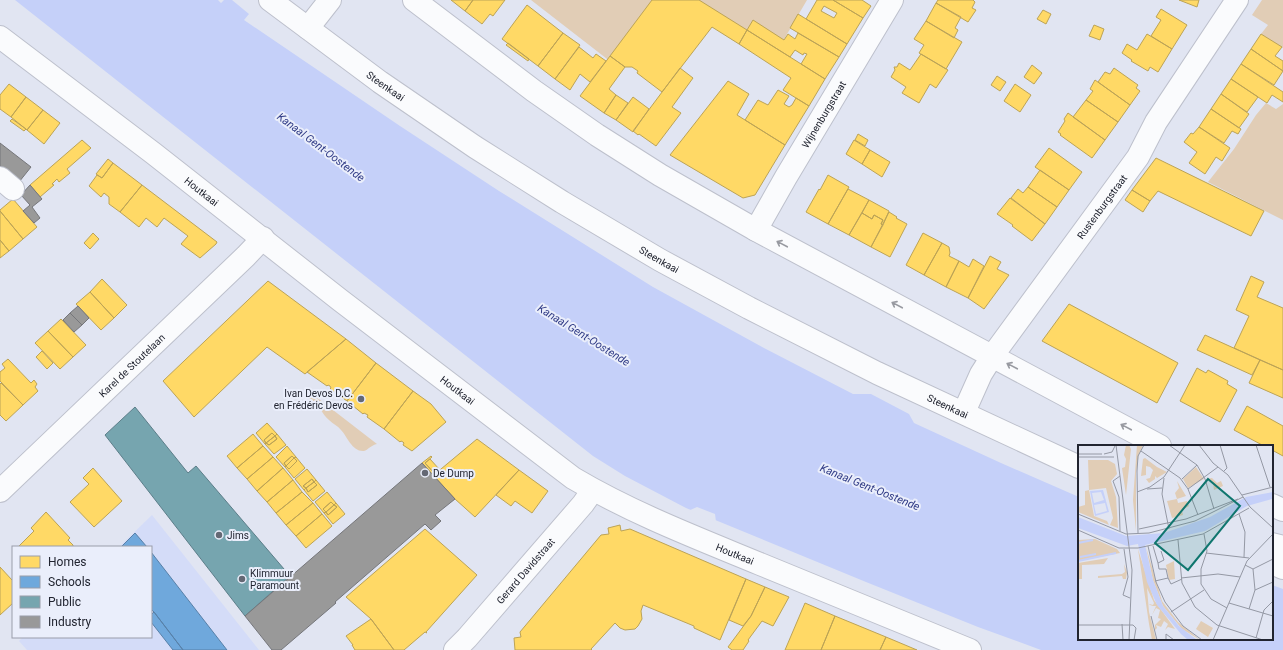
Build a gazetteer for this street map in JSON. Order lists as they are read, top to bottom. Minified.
{"streets":{"street":["Steenkaai","Wijnenburgstraat","Houtkaai","Rustenburgstraat","Karel de Stoutelaan","Gerard Davidstraat"]},"crossings":[["Steenkaai","Rustenburgstraat"],["Houtkaai","Karel de Stoutelaan"],["Houtkaai","Gerard Davidstraat"]],"water":["Kanaal Gent-Oostende"],"places":["Ivan Devos D.C. en Frédéric Devos","De Dump","Jims","Klimmuur Paramount"],"legend":["Homes","Schools","Public","Industry"]}
